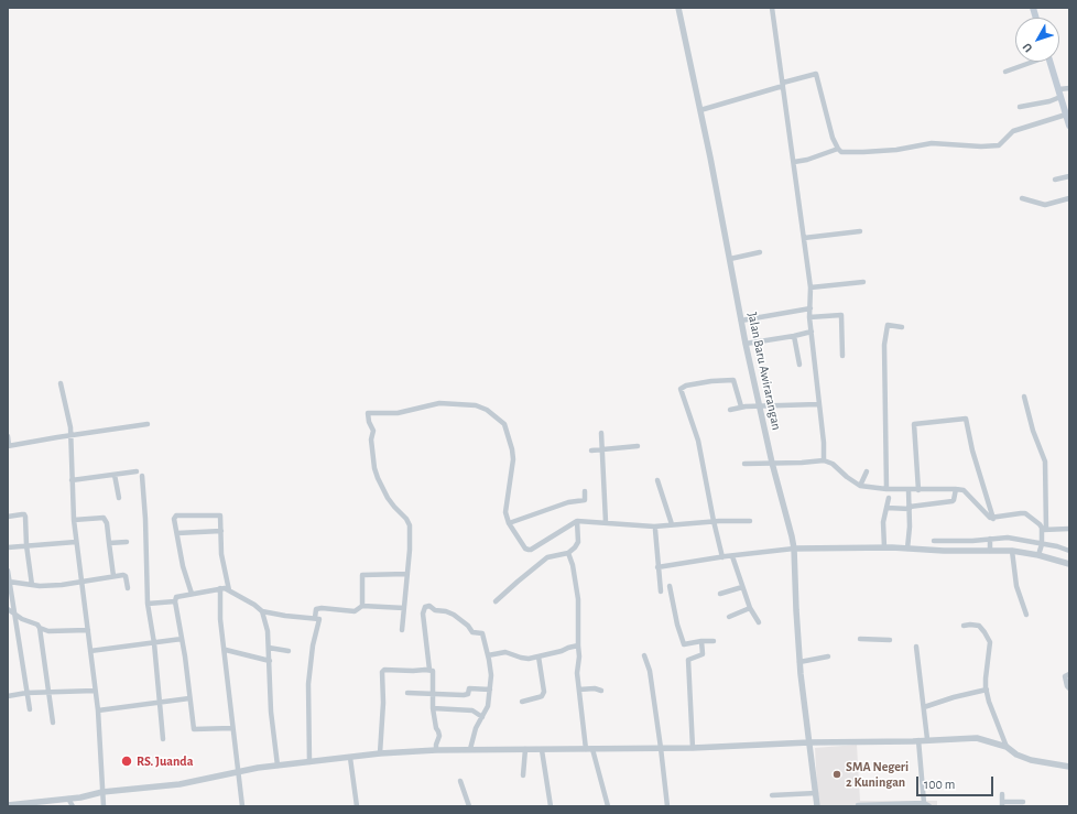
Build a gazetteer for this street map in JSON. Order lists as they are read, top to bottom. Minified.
{"streets":{"street":["Jalan Baru Awirarangan"]},"places":["RS. Juanda","SMA Negeri 2 Kuningan"],"scale_bar":"100 m","north":"bottom left"}
